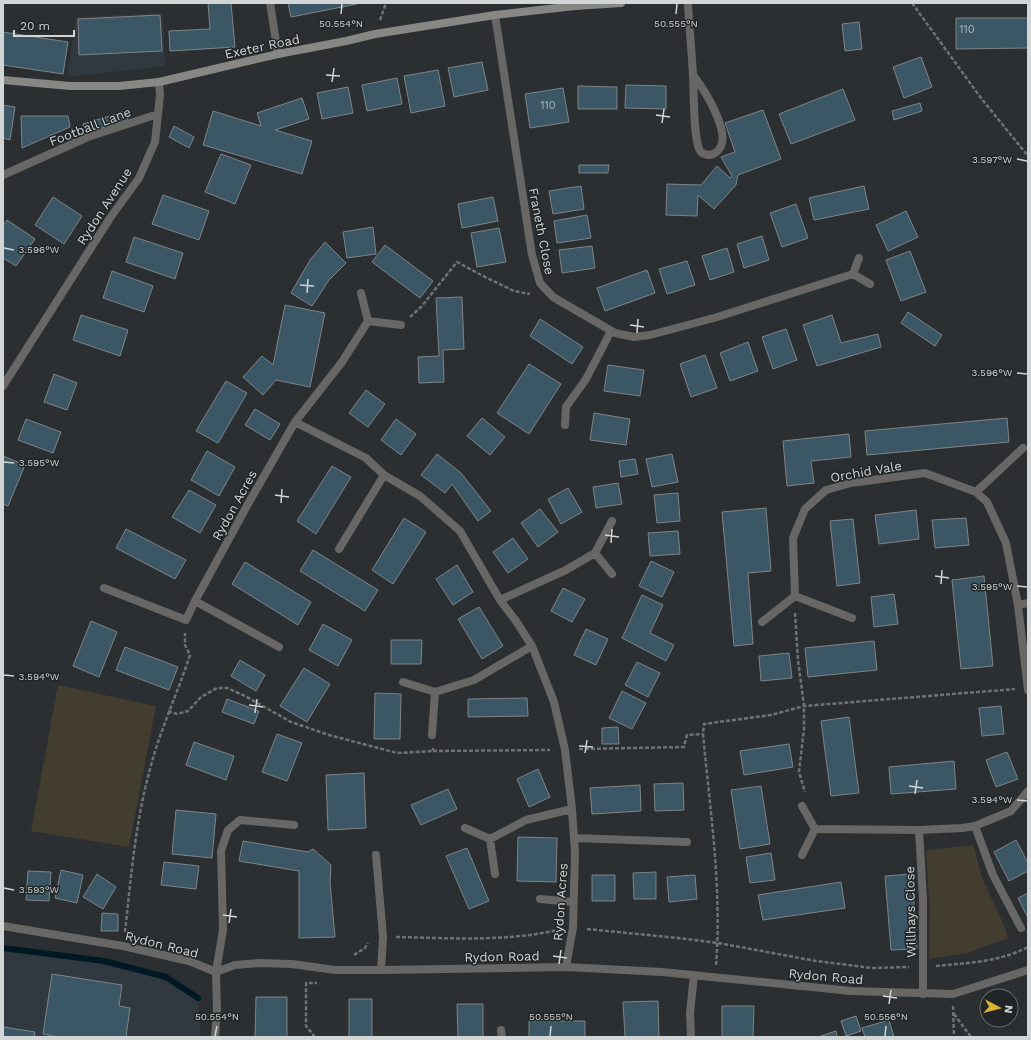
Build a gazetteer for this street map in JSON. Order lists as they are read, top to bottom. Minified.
{"streets":{"main road":["Exeter Road"],"street":["Football Lane","Rydon Avenue","Franeth Close","Orchid Vale","Rydon Acres","Willhays Close","Rydon Road"]},"crossings":[["Exeter Road","Franeth Close"],["Football Lane","Rydon Avenue"],["Rydon Acres","Rydon Road"],["Willhays Close","Rydon Road"]],"house_numbers":["110","110"],"scale_bar":"20 m","north":"right","coordinates":["50.554°N","50.555°N","3.597°W","3.596°W","3.595°W","3.594°W","3.593°W","50.556°N"]}
